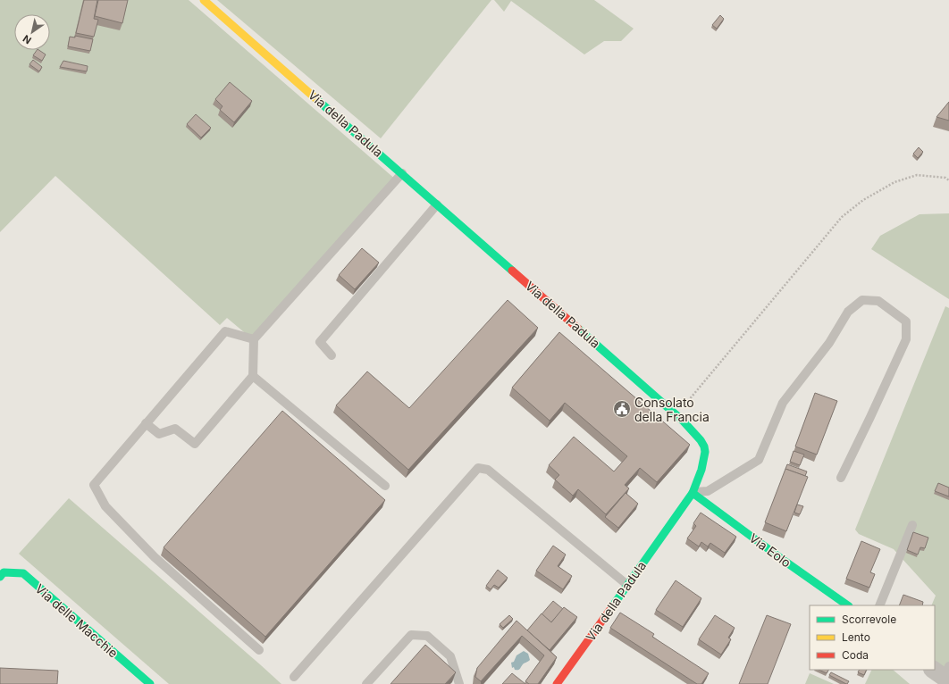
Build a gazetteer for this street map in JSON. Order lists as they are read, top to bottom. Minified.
{"streets":{"street":["Via della Padula","Via Eolo","Via delle Macchie"]},"crossings":[["Via della Padula","Via Eolo"]],"places":{"public building":["Consolato della Francia"]},"legend":["Scorrevole","Lento","Coda"],"north":"bottom left"}
